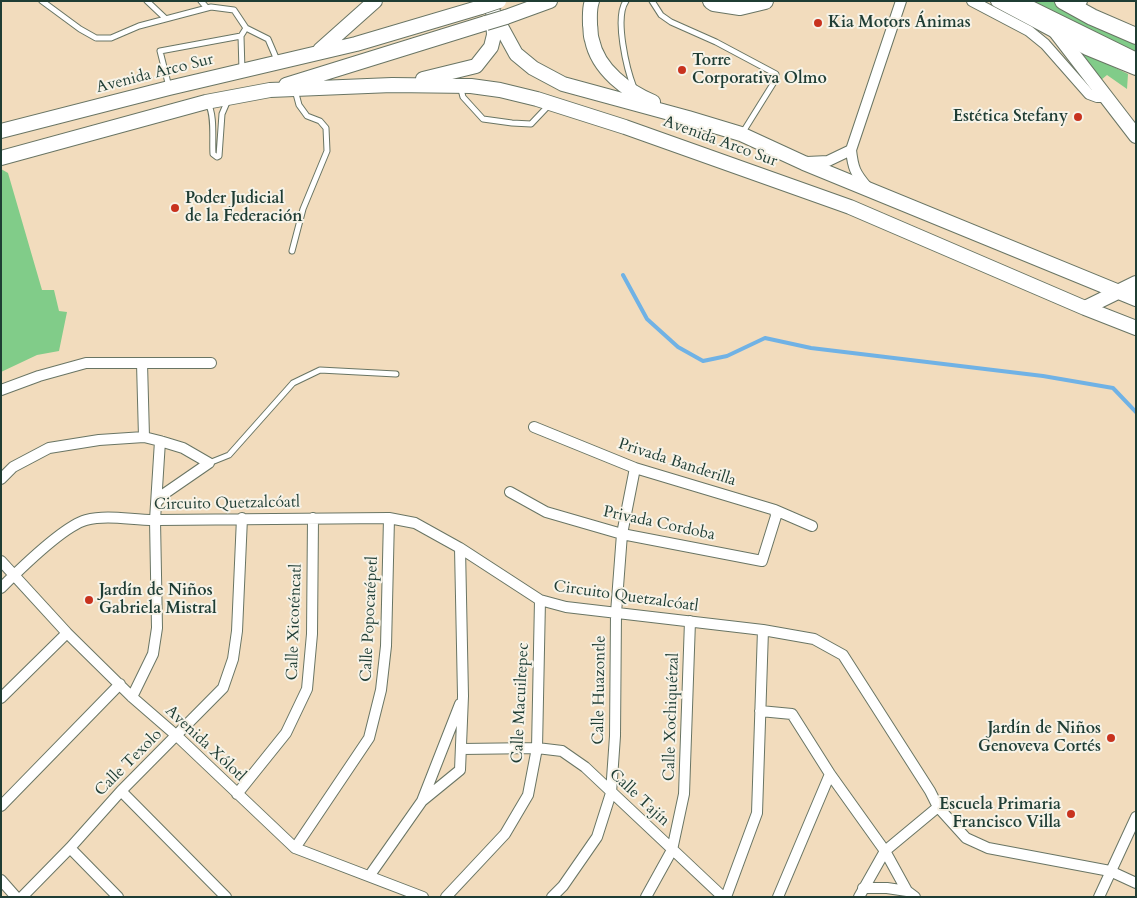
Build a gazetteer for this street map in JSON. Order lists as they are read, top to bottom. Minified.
{"streets":{"main road":["Avenida Arco Sur"],"street":["Privada Banderilla","Circuito Quetzalcóatl","Privada Cordoba","Calle Popocatépetl","Calle Xicoténcatl","Calle Huazontle","Calle Macuiltepec","Calle Xochiquétzal","Avenida Xólotl","Calle Texolo","Calle Tajín"]},"crossings":[["Privada Banderilla","Privada Cordoba"],["Privada Banderilla","Calle Huazontle"],["Circuito Quetzalcóatl","Calle Popocatépetl"],["Circuito Quetzalcóatl","Calle Xicoténcatl"],["Circuito Quetzalcóatl","Calle Huazontle"],["Circuito Quetzalcóatl","Calle Macuiltepec"],["Circuito Quetzalcóatl","Calle Xochiquétzal"],["Circuito Quetzalcóatl","Avenida Xólotl"],["Circuito Quetzalcóatl","Calle Texolo"],["Privada Cordoba","Calle Huazontle"],["Calle Popocatépetl","Avenida Xólotl"],["Calle Xicoténcatl","Avenida Xólotl"],["Calle Huazontle","Calle Tajín"],["Calle Macuiltepec","Calle Tajín"],["Calle Xochiquétzal","Calle Tajín"],["Avenida Xólotl","Calle Texolo"]],"places":["Kia Motors Ánimas","Torre Corporativa Olmo","Estética Stefany","Poder Judicial de la Federación","Jardín de Niños Gabriela Mistral","Jardín de Niños Genoveva Cortés","Escuela Primaria Francisco Villa"]}
